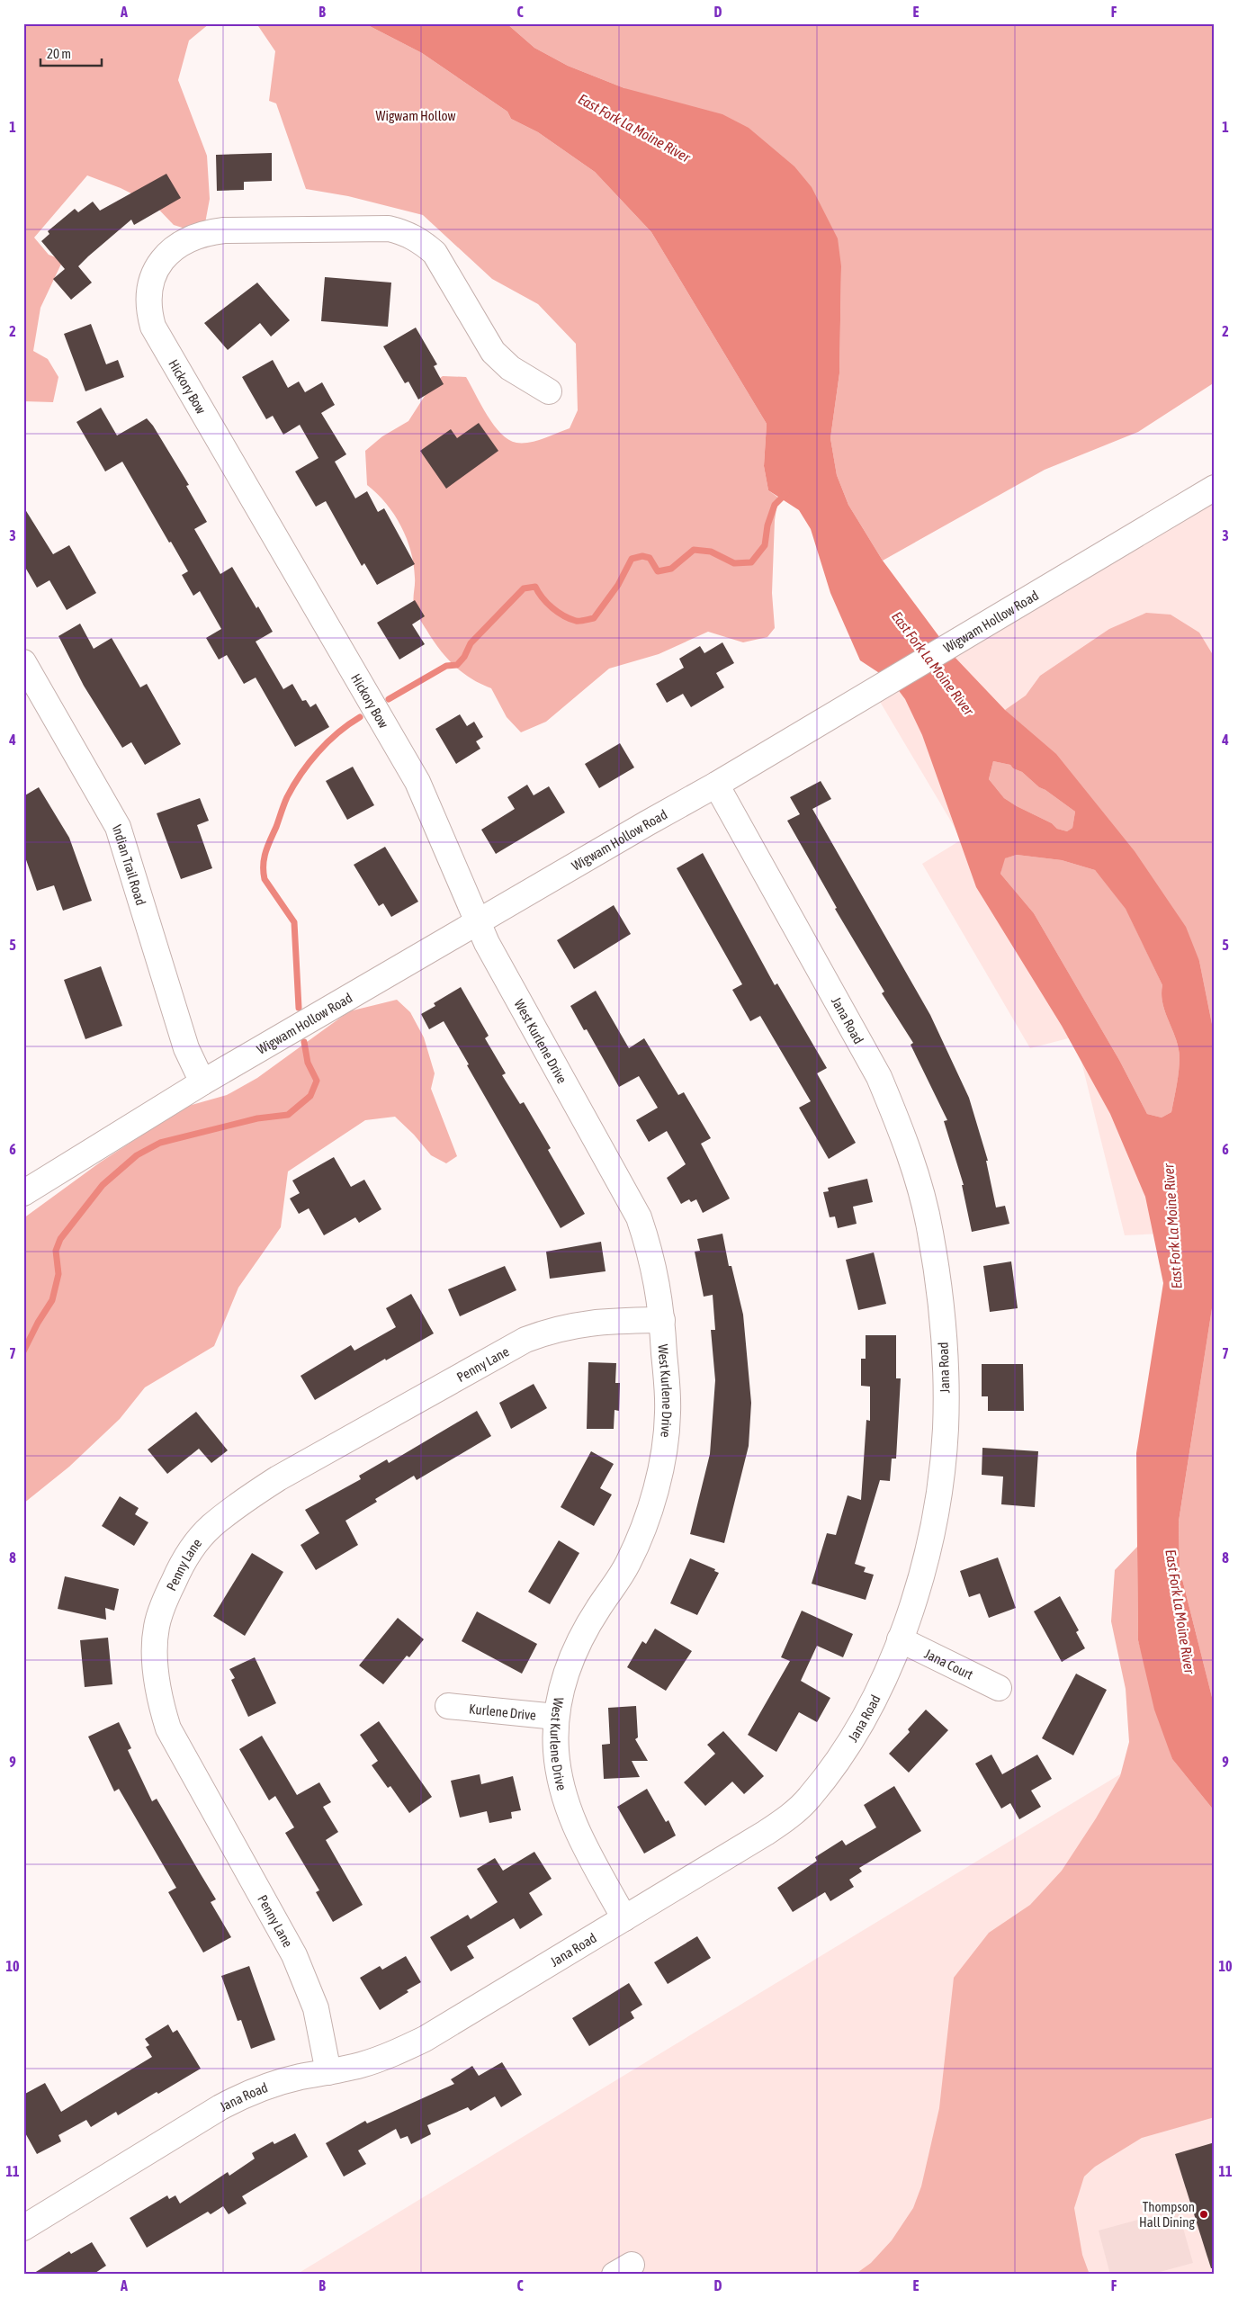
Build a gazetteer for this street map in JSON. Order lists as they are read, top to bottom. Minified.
{"streets":{"street":["Hickory Bow","Wigwam Hollow Road","Indian Trail Road","Jana Road","West Kurlene Drive","Penny Lane","Jana Court","Kurlene Drive"]},"crossings":[["Hickory Bow","Wigwam Hollow Road"],["Hickory Bow","West Kurlene Drive"],["Wigwam Hollow Road","Indian Trail Road"],["Wigwam Hollow Road","Jana Road"],["Wigwam Hollow Road","West Kurlene Drive"],["Jana Road","West Kurlene Drive"],["Jana Road","Penny Lane"],["Jana Road","Jana Court"],["West Kurlene Drive","Penny Lane"],["West Kurlene Drive","Kurlene Drive"]],"water":["East Fork La Moine River"],"parks":["Wigwam Hollow"],"places":["Thompson Hall Dining"],"scale_bar":"20 m","grid":{"columns":["A","B","C","D","E","F"],"rows":["1","2","3","4","5","6","7","8","9","10","11"]}}
